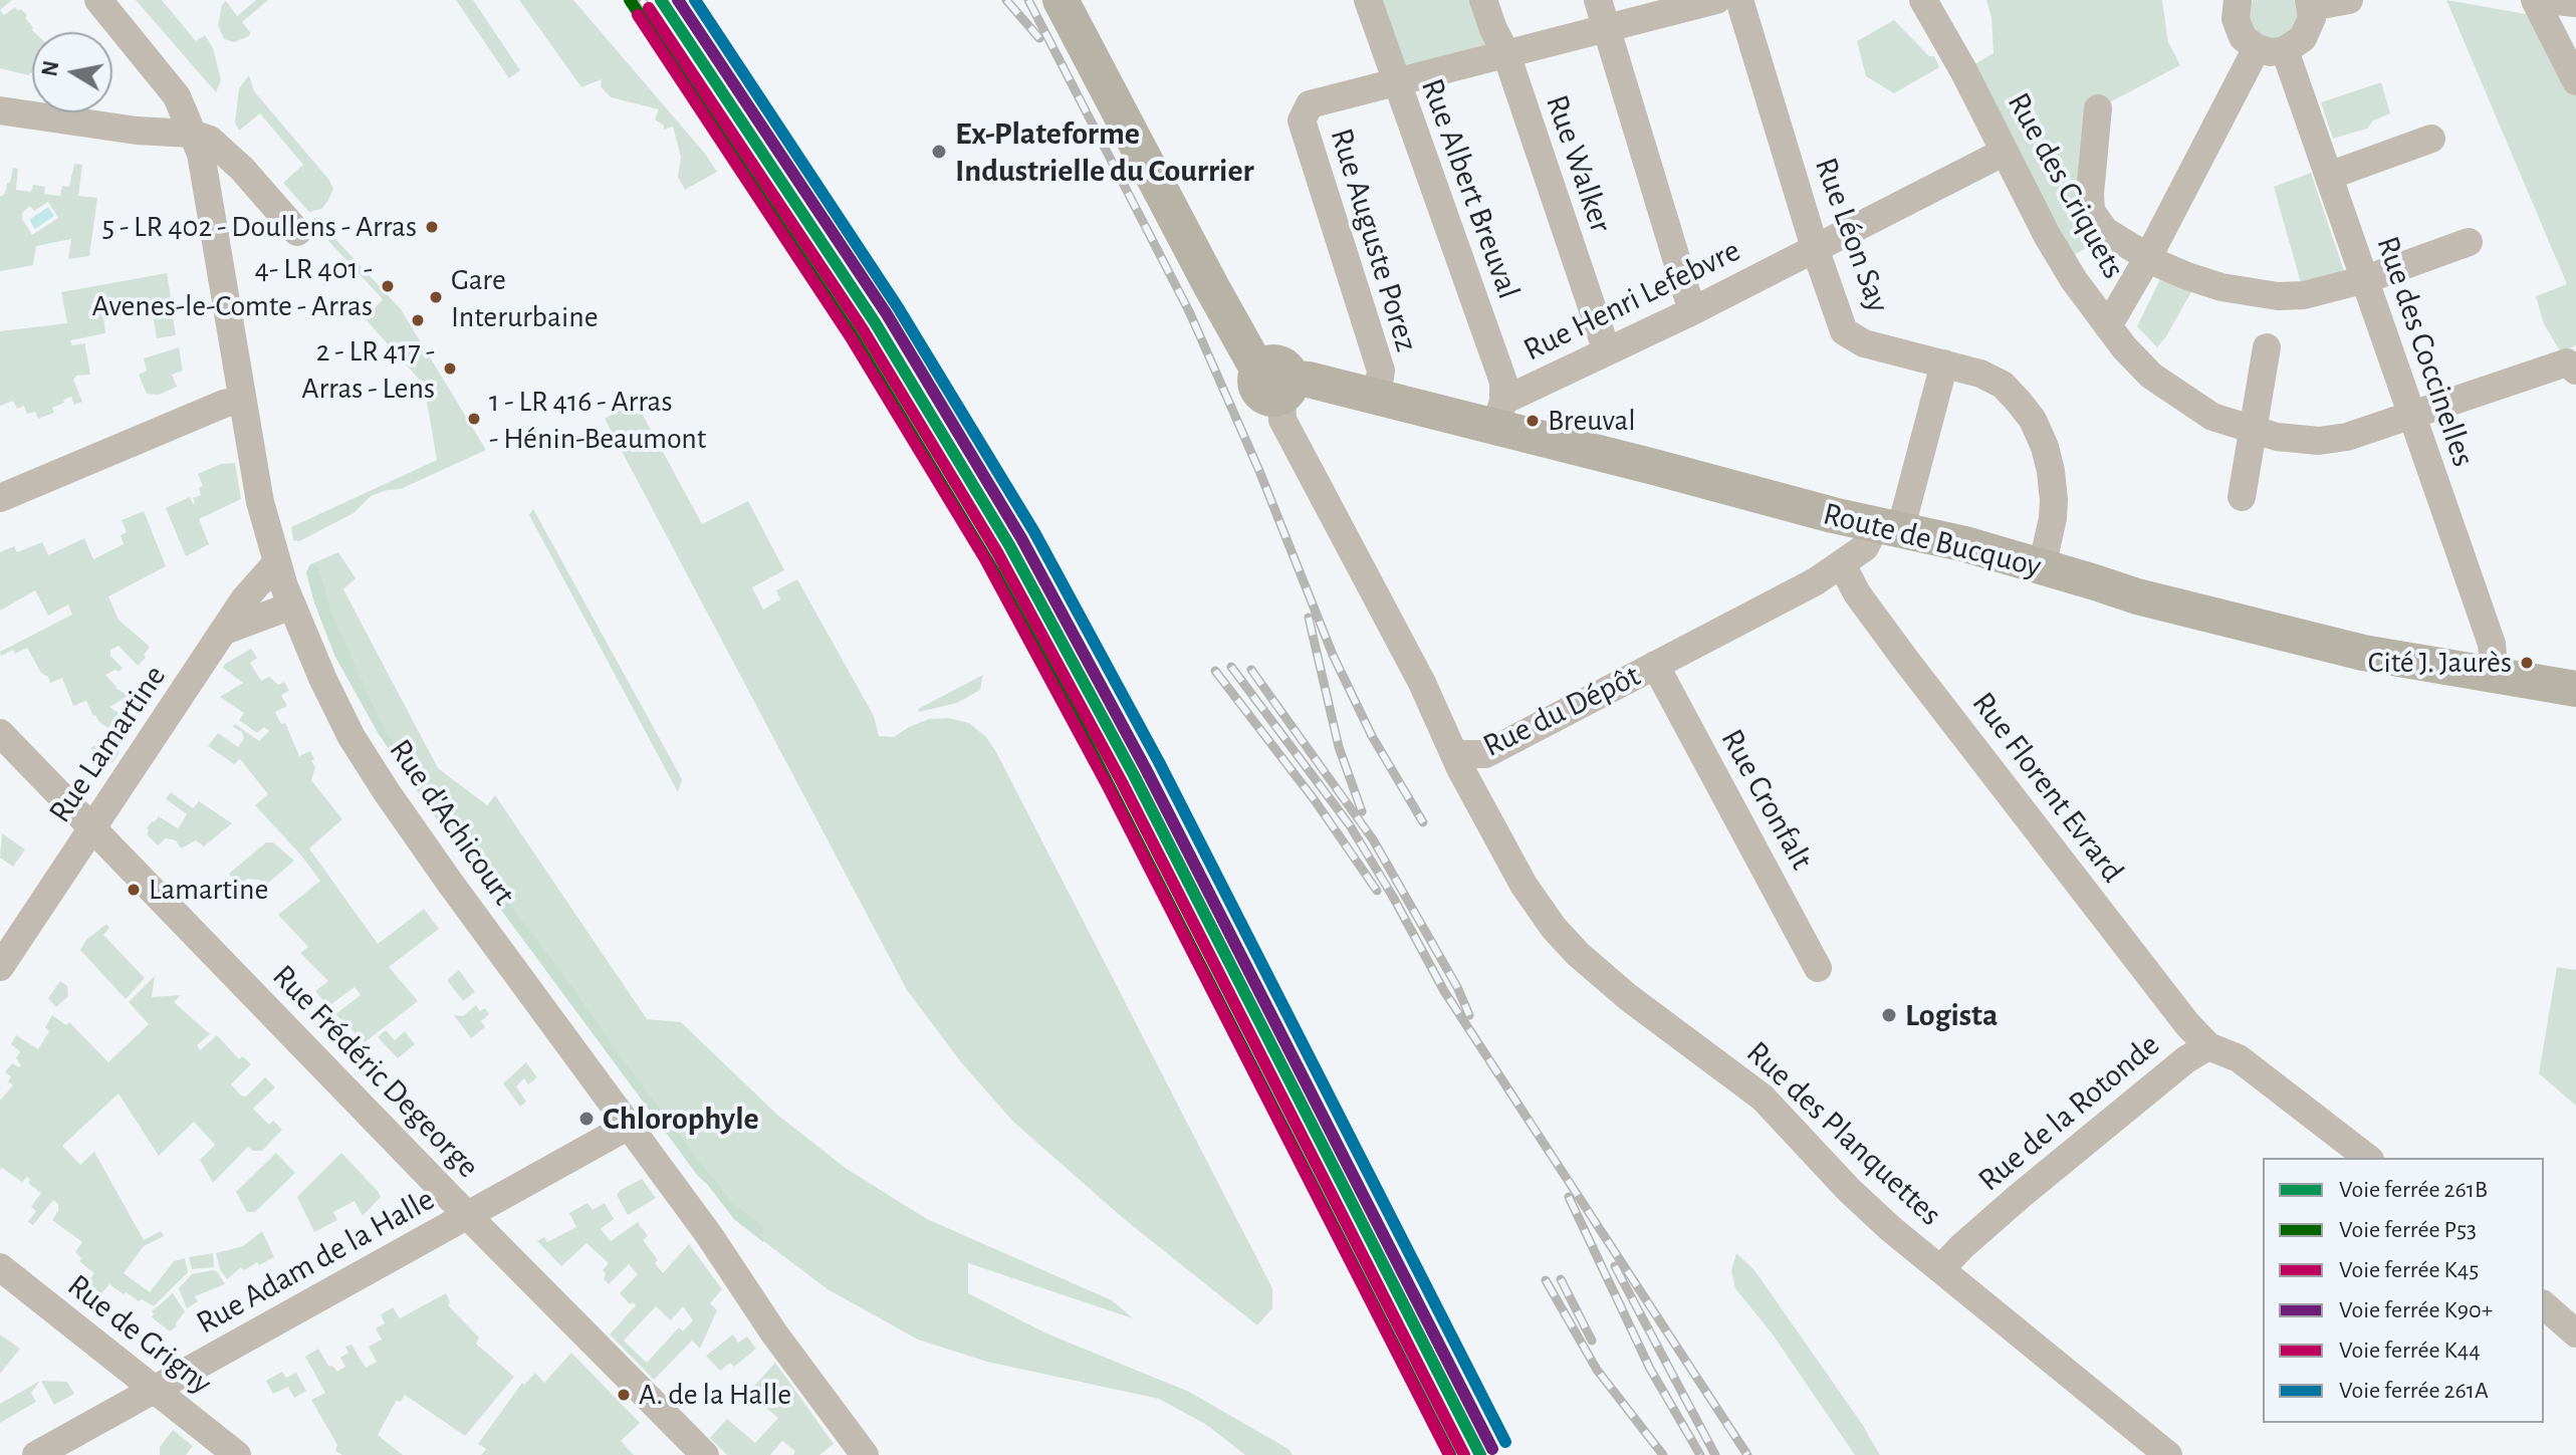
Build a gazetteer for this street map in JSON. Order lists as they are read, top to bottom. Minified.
{"streets":{"main road":["Route de Bucquoy","Rue du Dépôt"],"street":["Rue Walker","Rue des Criquets","Rue Albert Breuval","Rue Léon Say","Rue Auguste Porez","Rue Henri Lefebvre","Rue des Coccinelles","Rue Lamartine","Rue Florent Evrard","Rue Cronfalt","Rue d'Achicourt","Rue Frédéric Degeorge","Rue de la Rotonde","Rue des Planquettes","Rue Adam de la Halle","Rue de Grigny"]},"crossings":[["Rue Walker","Rue Henri Lefebvre"],["Rue des Criquets","Rue Henri Lefebvre"],["Rue des Criquets","Rue des Coccinelles"],["Rue Albert Breuval","Rue Auguste Porez"],["Rue Albert Breuval","Rue Henri Lefebvre"],["Rue Albert Breuval","Route de Bucquoy"],["Rue Léon Say","Rue Henri Lefebvre"],["Rue Léon Say","Route de Bucquoy"],["Rue Auguste Porez","Route de Bucquoy"],["Rue Henri Lefebvre","Route de Bucquoy"],["Rue des Coccinelles","Route de Bucquoy"],["Route de Bucquoy","Rue du Dépôt"],["Rue du Dépôt","Rue Florent Evrard"],["Rue du Dépôt","Rue Cronfalt"],["Rue du Dépôt","Rue des Planquettes"],["Rue Lamartine","Rue d'Achicourt"],["Rue Lamartine","Rue Frédéric Degeorge"],["Rue Florent Evrard","Rue de la Rotonde"],["Rue d'Achicourt","Rue Adam de la Halle"],["Rue Frédéric Degeorge","Rue Adam de la Halle"],["Rue de la Rotonde","Rue des Planquettes"],["Rue Adam de la Halle","Rue de Grigny"]],"places":["Ex-Plateforme Industrielle du Courrier","5 - LR 402 - Doullens - Arras","4- LR 401 - Avenes-le-Comte - Arras","Gare Interurbaine","2 - LR 417 - Arras - Lens","1 - LR 416 - Arras - Hénin-Beaumont","Breuval","Cité J. Jaurès","Lamartine","Logista","Chlorophyle","A. de la Halle"],"lines":["rail line 261B","rail line P53","rail line K90+","rail line 261A","rail line K45","rail line K44"],"legend":["Voie ferrée 261B","Voie ferrée P53","Voie ferrée K45","Voie ferrée K90+","Voie ferrée K44","Voie ferrée 261A"],"north":"left"}
